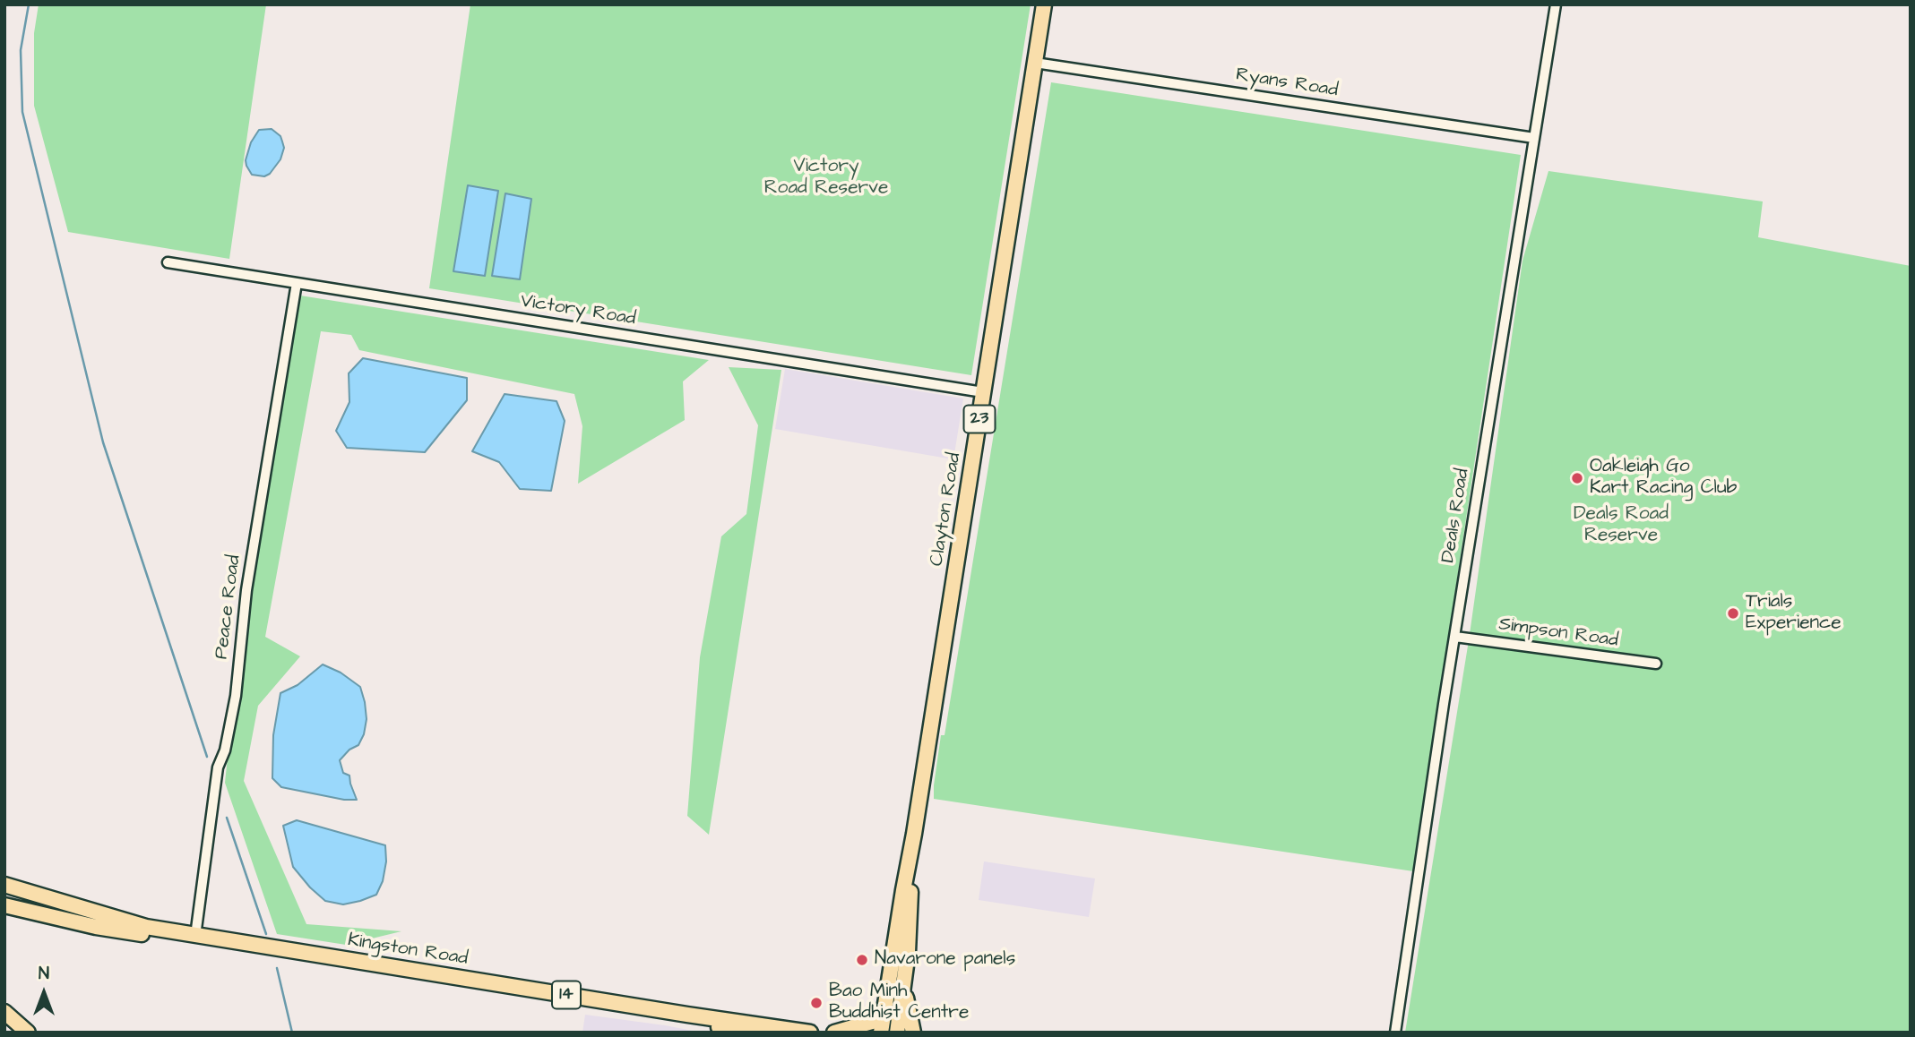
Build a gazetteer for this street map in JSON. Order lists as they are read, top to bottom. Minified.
{"streets":{"main road":["23","Clayton Road","Kingston Road","14"],"street":["Ryans Road","Victory Road","Deals Road","Peace Road","Simpson Road"]},"crossings":[["Ryans Road","Clayton Road"],["Ryans Road","Deals Road"],["Victory Road","Clayton Road"],["Victory Road","Peace Road"],["Deals Road","Simpson Road"],["Peace Road","Kingston Road"]],"parks":["Victory Road Reserve","Deals Road Reserve"],"places":["Oakleigh Go Kart Racing Club","Trials Experience","Navarone panels","Bao Minh Buddhist Centre"],"north":"top"}
